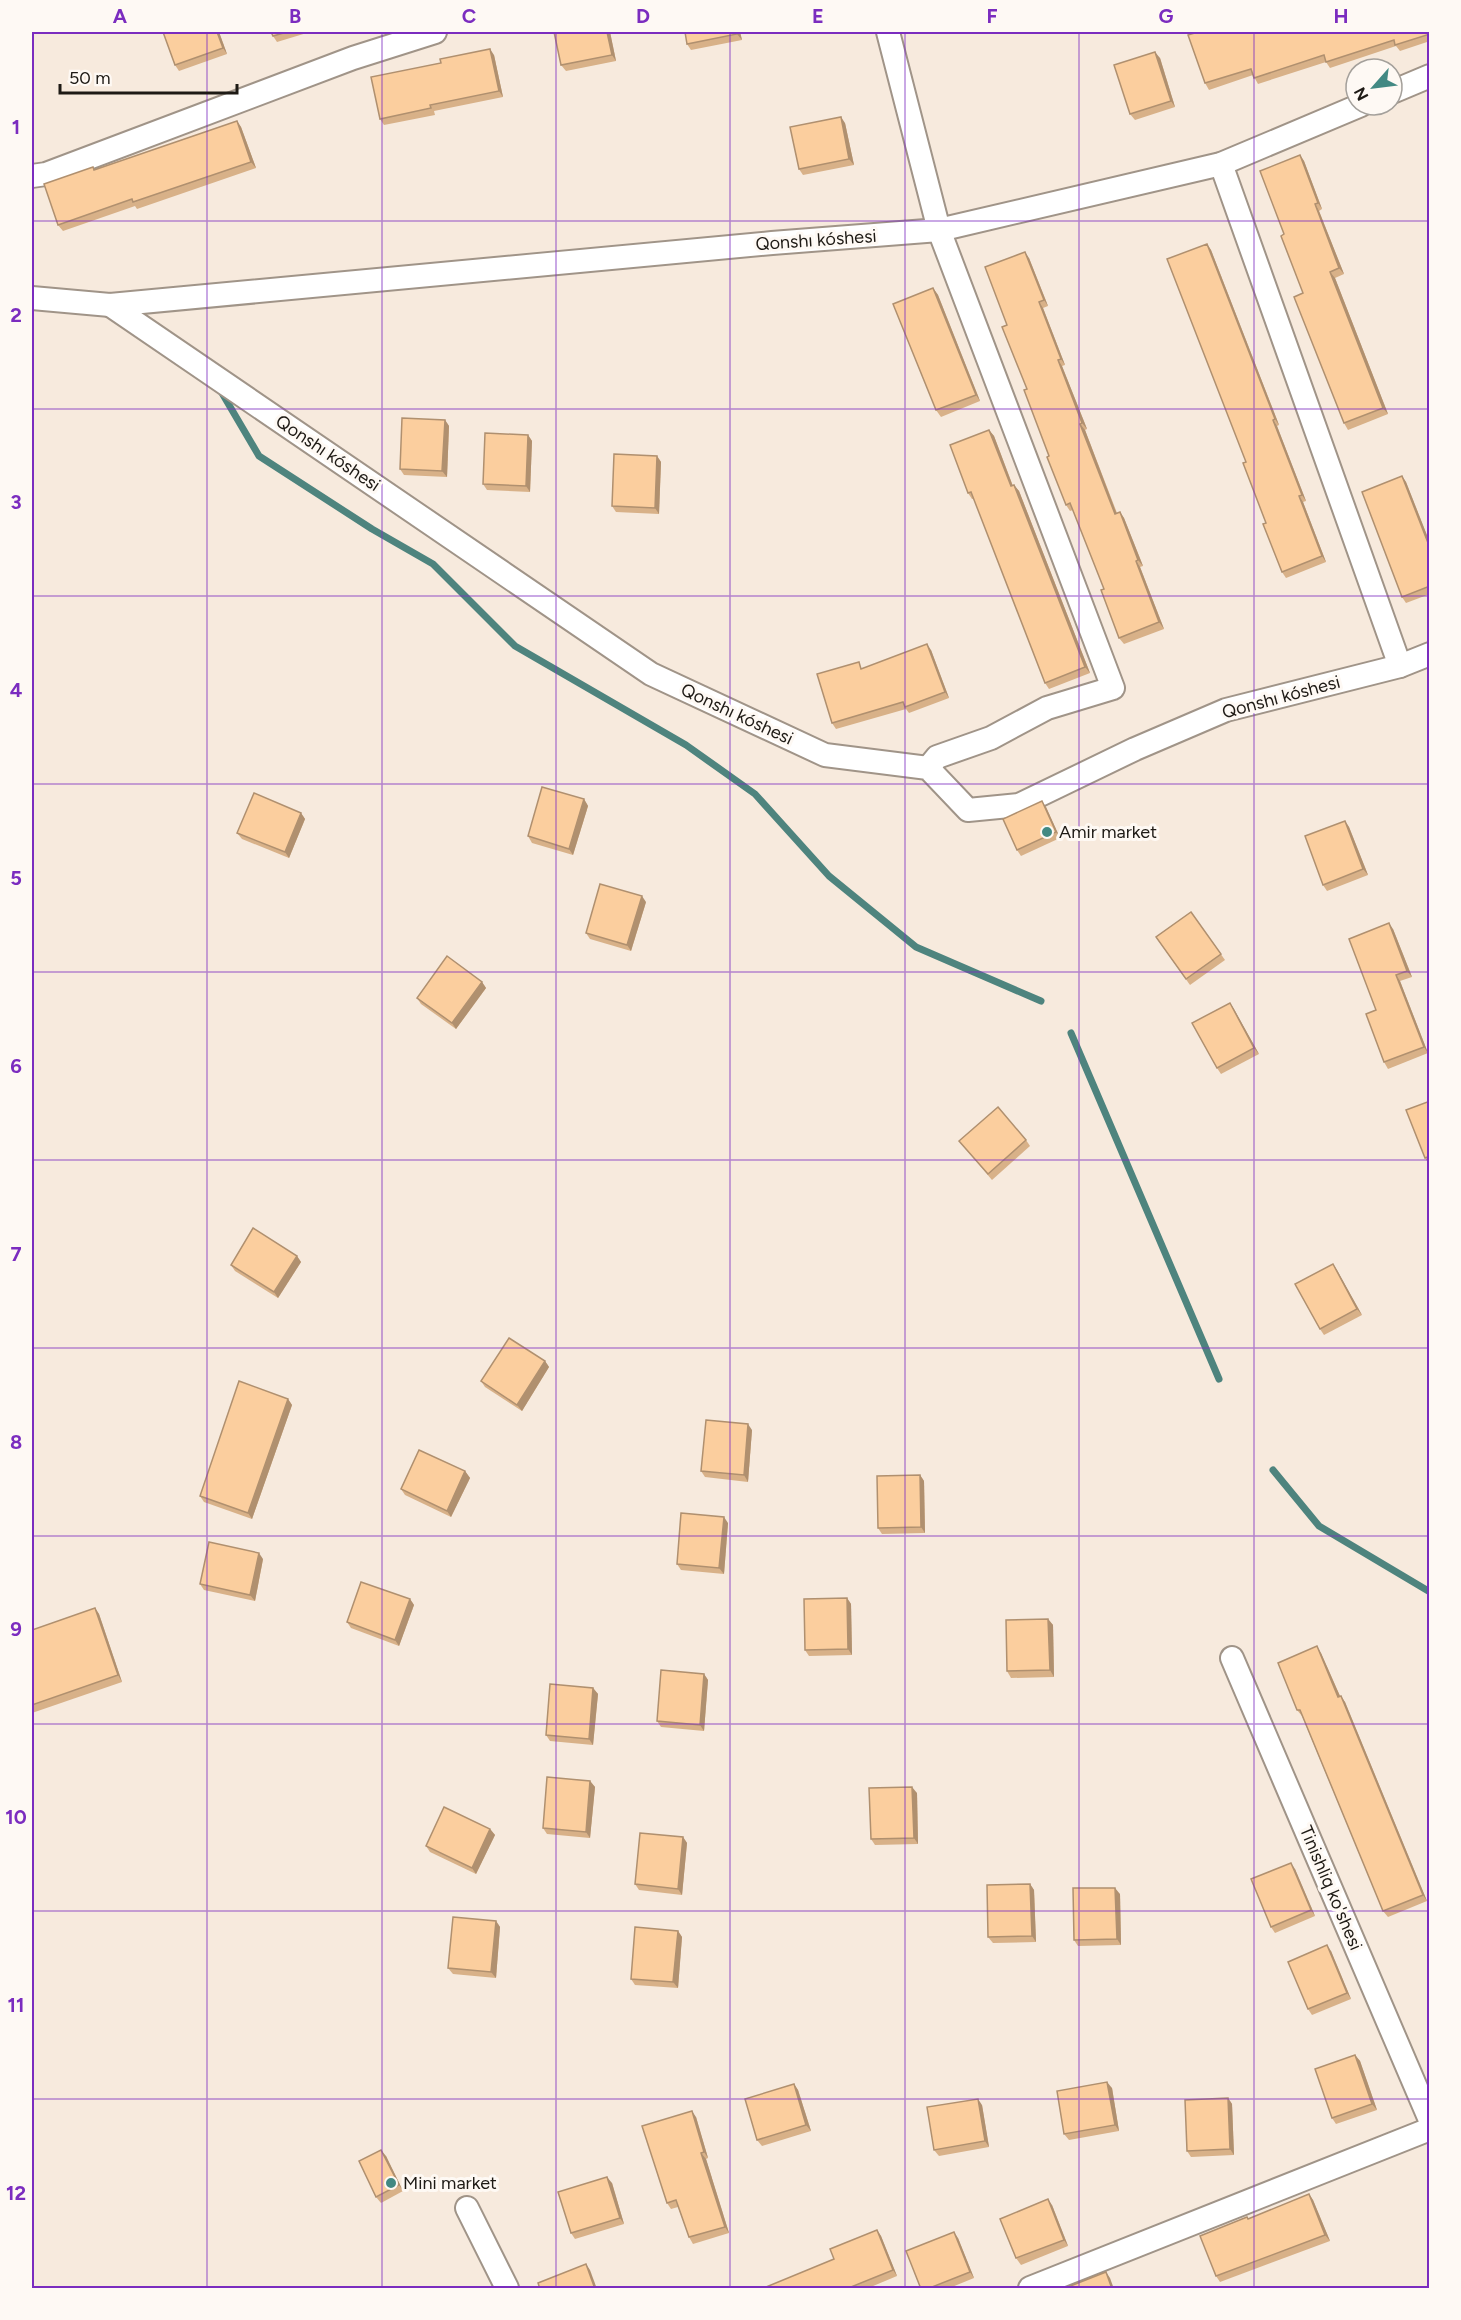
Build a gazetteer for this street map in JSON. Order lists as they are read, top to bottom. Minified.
{"streets":{"street":["Qonshı kóshesi","Tinishliq ko'shesi"]},"places":["Amir market","Mini market"],"scale_bar":"50 m","north":"bottom left","grid":{"columns":["A","B","C","D","E","F","G","H"],"rows":["1","2","3","4","5","6","7","8","9","10","11","12"]}}
